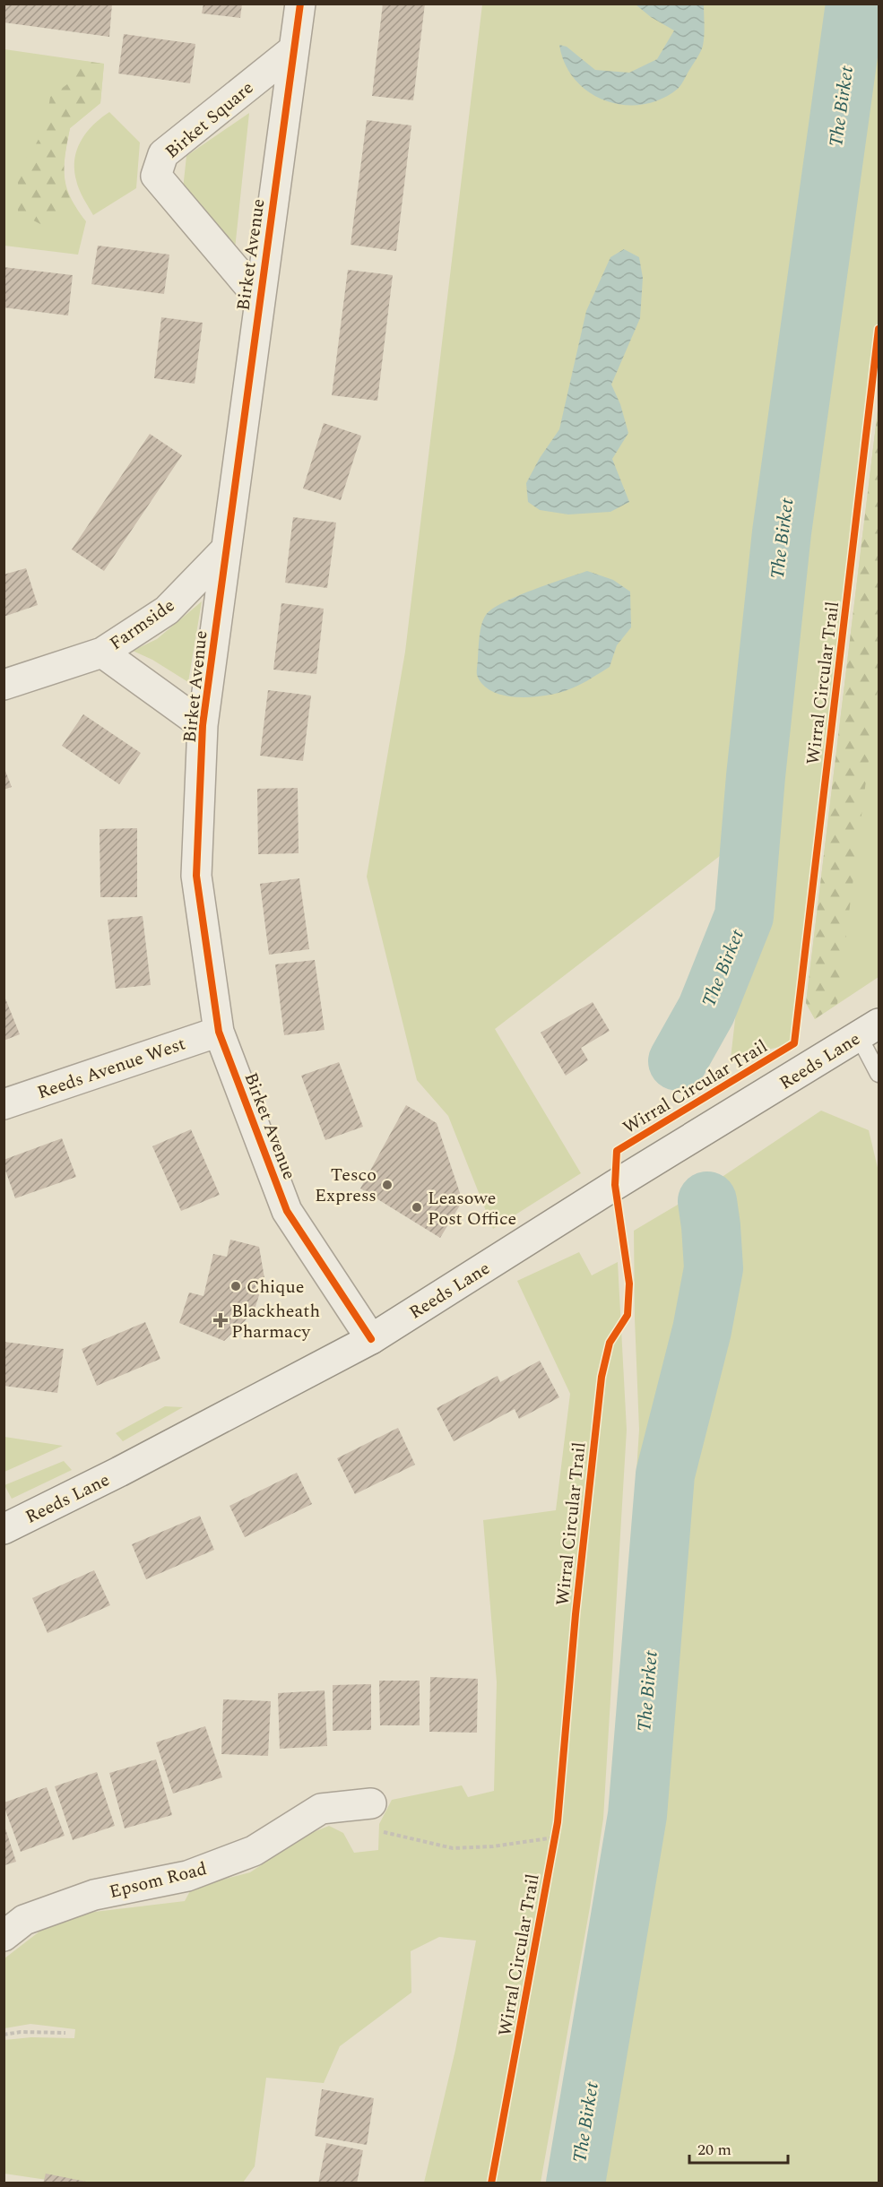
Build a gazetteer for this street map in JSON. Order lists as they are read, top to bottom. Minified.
{"streets":{"street":["Birket Square","Birket Avenue","Farmside","Reeds Lane","Reeds Avenue West","Epsom Road"],"cycle path":["Wirral Circular Trail"]},"crossings":[["Birket Square","Birket Avenue"],["Birket Avenue","Farmside"],["Birket Avenue","Reeds Lane"],["Birket Avenue","Reeds Avenue West"]],"water":["The Birket"],"places":{"other":["Tesco Express","Leasowe Post Office","Chique"],"health":["Blackheath Pharmacy"]},"scale_bar":"20 m"}
